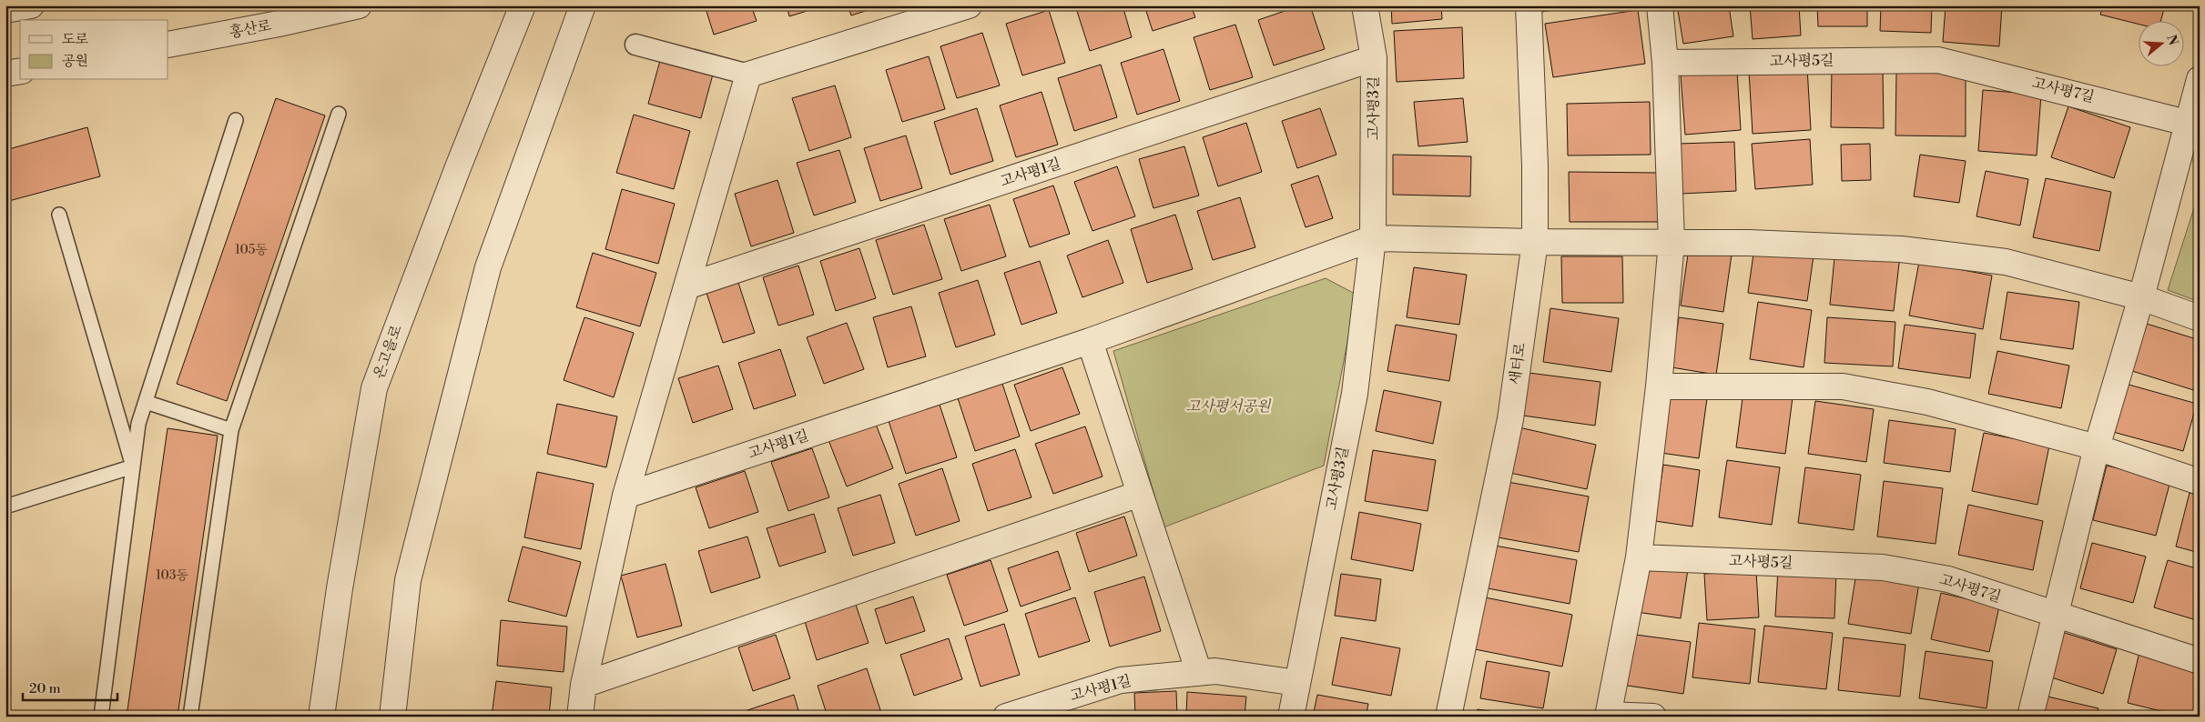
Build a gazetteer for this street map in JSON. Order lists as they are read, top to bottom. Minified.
{"streets":{"street":["홍산로","고사평5길","고사평7길","고사평3길","고사평1길","온고을로","새터로"]},"crossings":[["고사평5길","고사평7길"],["고사평3길","고사평1길"]],"parks":["고사평서공원"],"house_numbers":["105동","103동"],"legend":["도로","공원"],"scale_bar":"20 m","north":"right"}
